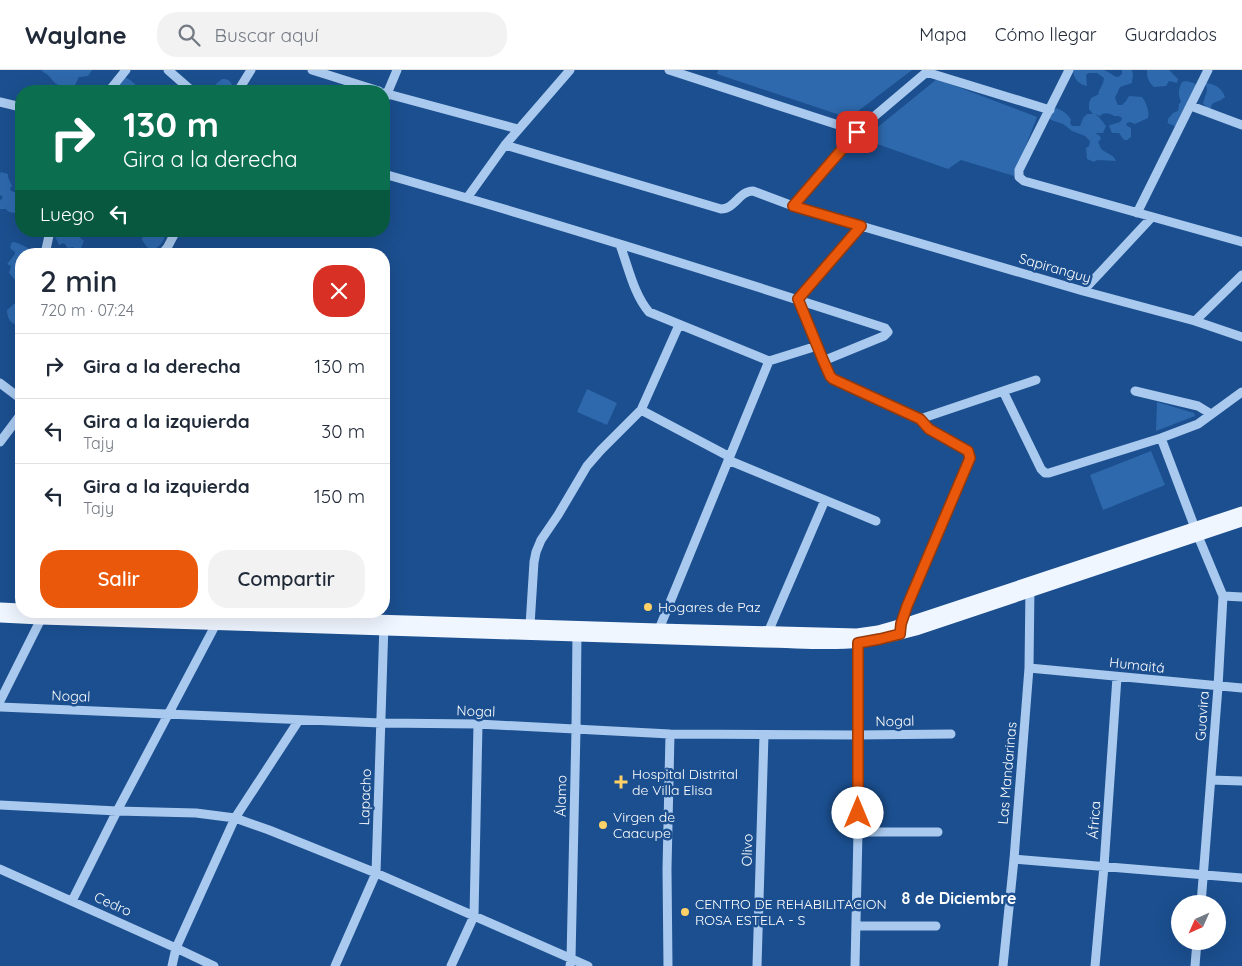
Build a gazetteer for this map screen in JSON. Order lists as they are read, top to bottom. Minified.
{"streets":{"street":["Sapiranguy","Humaitá","Nogal","Guavira","Las Mandarinas","Álamo","Lapacho","África","Olivo","Cedro"]},"crossings":[["Humaitá","Guavira"],["Humaitá","Las Mandarinas"],["Humaitá","África"],["Nogal","Álamo"],["Nogal","Lapacho"],["Nogal","Olivo"]],"districts":["8 de Diciembre"],"places":{"other":["Hogares de Paz","Virgen de Caacupe","CENTRO DE REHABILITACION ROSA ESTELA - S"],"health":["Hospital Distrital de Villa Elisa"]},"north":"bottom left","page":{"header":"Waylane","search":"Buscar aquí","nav":["Mapa","Cómo llegar","Guardados"],"turn":["130 m","Gira a la derecha"],"then":"Luego","heading":["2 min","720 m · 07:24"],"list":[{"name":"Gira a la derecha","value":"130 m"},{"name":"Gira a la izquierda","note":"Tajy","value":"30 m"},{"name":"Gira a la izquierda","note":"Tajy","value":"150 m"}],"buttons":["Salir","Compartir"]}}
